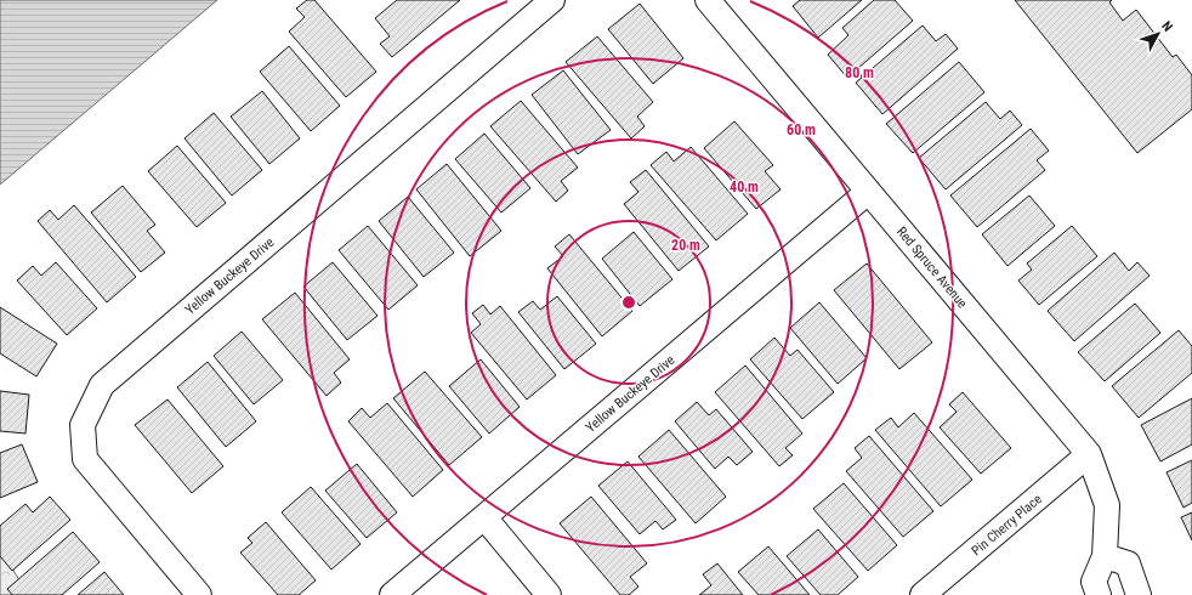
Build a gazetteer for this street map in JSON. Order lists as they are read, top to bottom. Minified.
{"streets":{"street":["Red Spruce Avenue","Yellow Buckeye Drive","Pin Cherry Place"]},"crossings":[["Red Spruce Avenue","Yellow Buckeye Drive"],["Red Spruce Avenue","Pin Cherry Place"]],"north":"top right","rings":["80 m","60 m","40 m","20 m"]}
